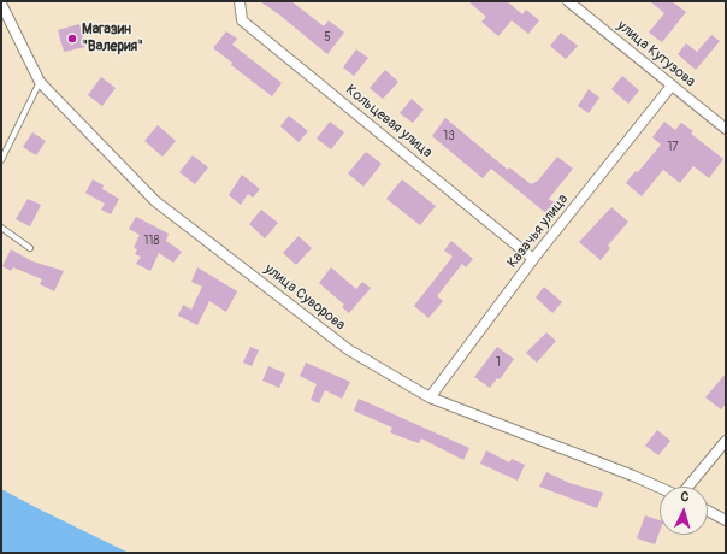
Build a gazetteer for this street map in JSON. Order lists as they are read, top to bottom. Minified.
{"streets":{"street":["улица Кутузова","Кольцевая улица","Казачья улица","улица Суворова"]},"crossings":[["улица Кутузова","Казачья улица"],["Кольцевая улица","Казачья улица"],["Казачья улица","улица Суворова"]],"places":["Магазин \"Валерия\""],"house_numbers":["5","13","17","118","1"],"north":"top"}
